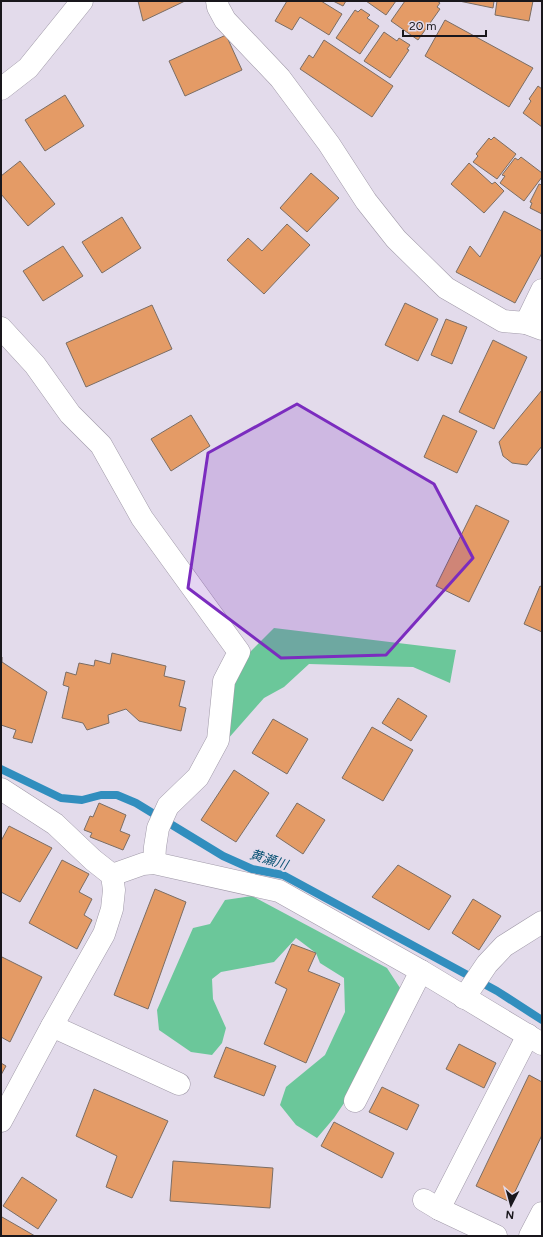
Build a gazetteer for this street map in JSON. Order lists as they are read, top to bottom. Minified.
{"water":["黄瀬川"],"scale_bar":"20 m","north":"bottom"}
